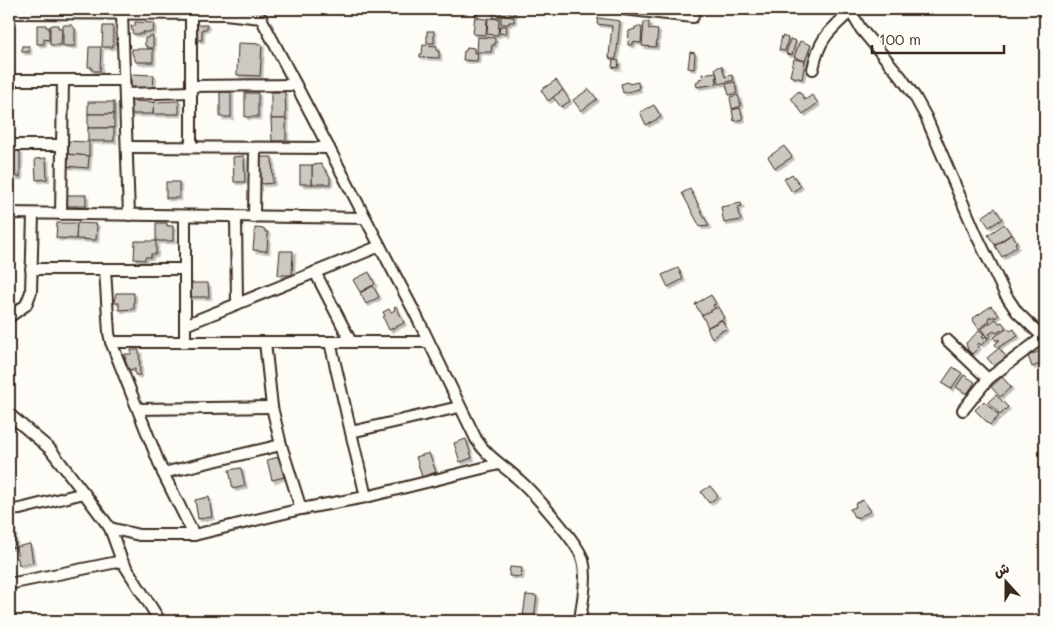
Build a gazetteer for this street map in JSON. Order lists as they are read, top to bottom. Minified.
{"scale_bar":"100 m","north":"top"}
